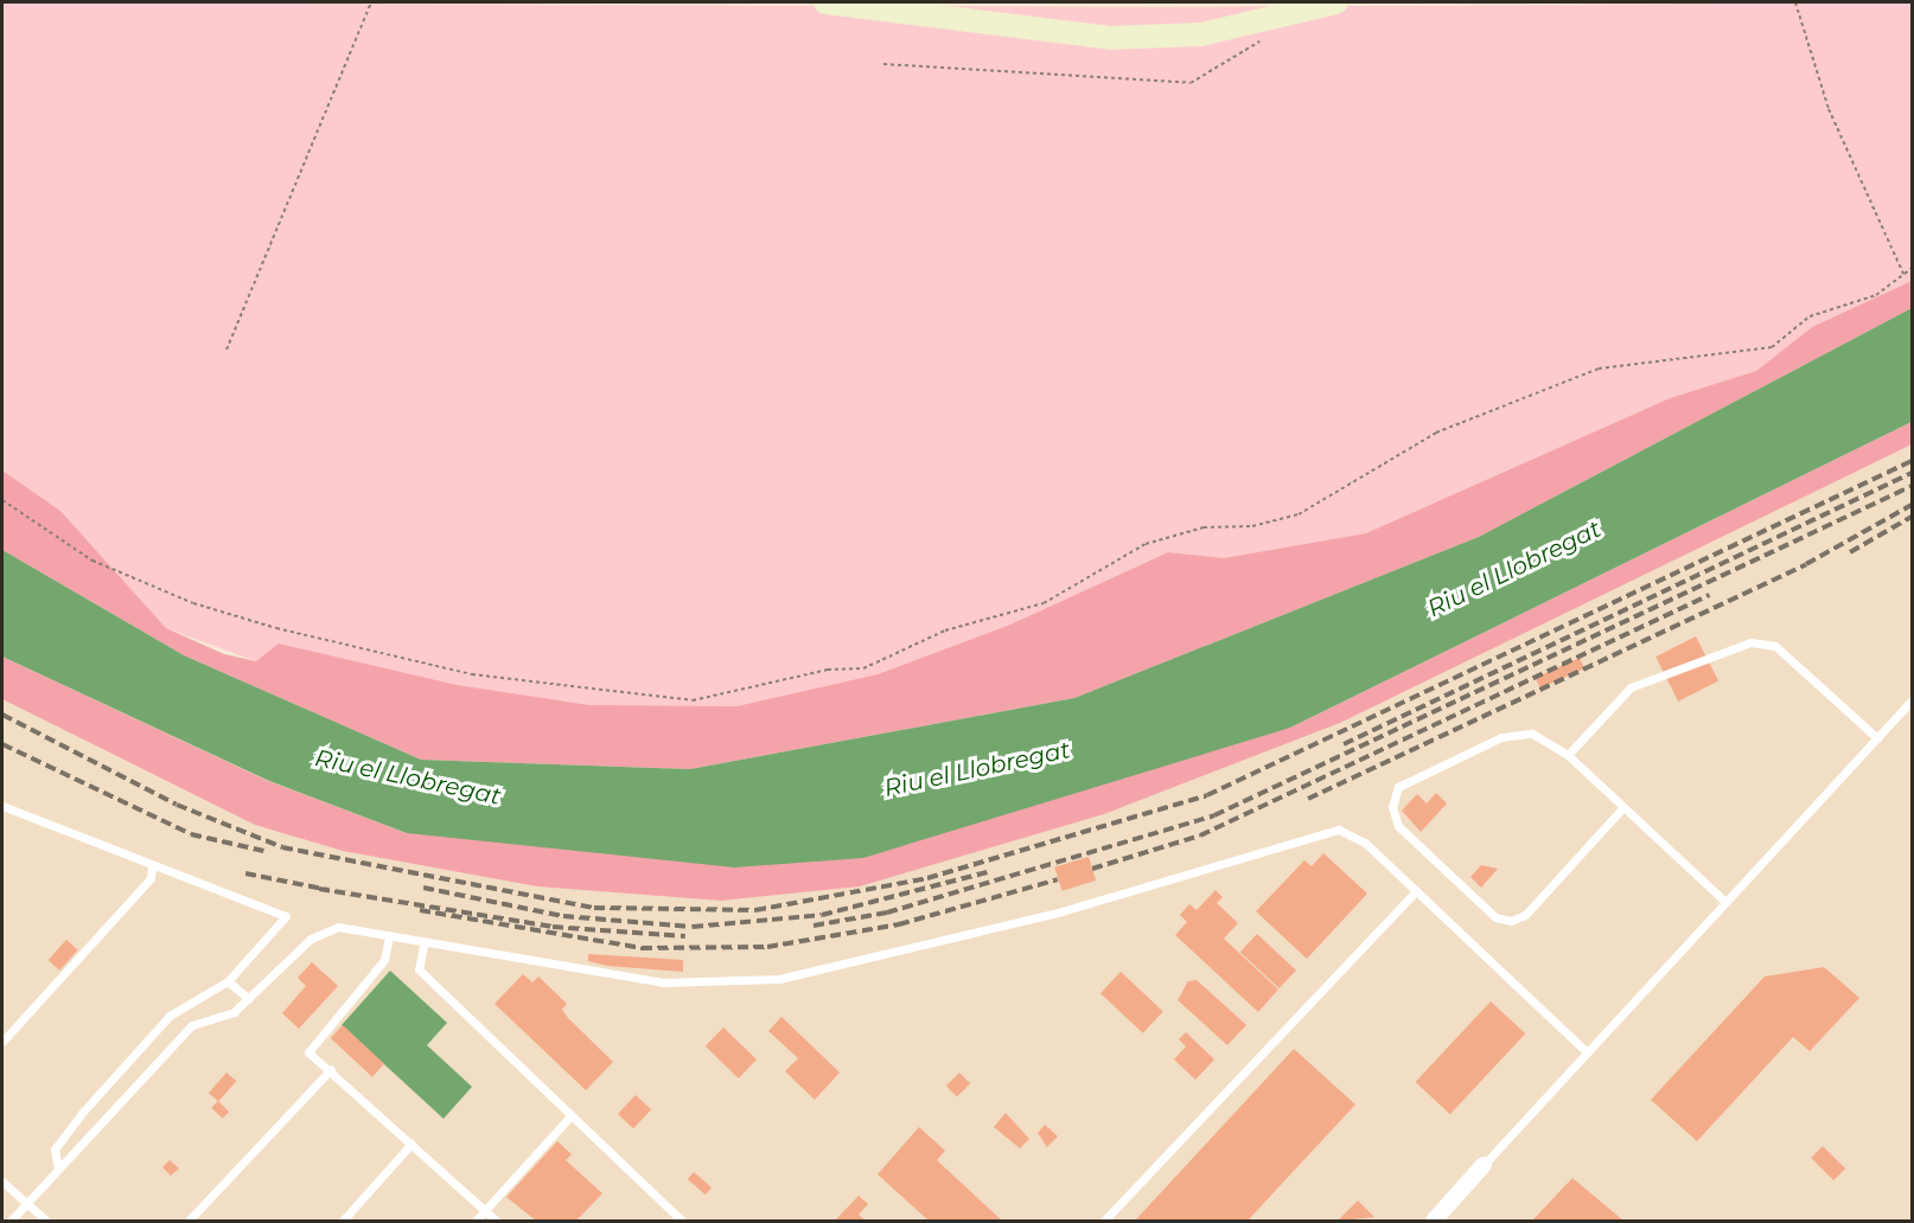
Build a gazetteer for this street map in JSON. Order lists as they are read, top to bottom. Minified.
{"water":["Riu el Llobregat"]}
